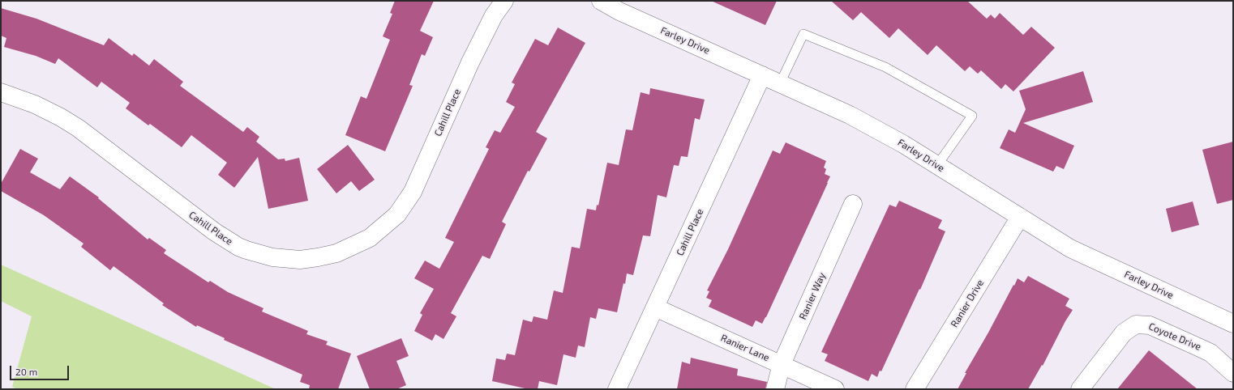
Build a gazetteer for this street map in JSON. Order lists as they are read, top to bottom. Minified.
{"streets":{"street":["Farley Drive","Cahill Place","Ranier Way","Ranier Drive","Coyote Drive","Ranier Lane"]},"crossings":[["Farley Drive","Cahill Place"],["Farley Drive","Ranier Drive"],["Cahill Place","Ranier Lane"],["Ranier Way","Ranier Lane"]],"scale_bar":"20 m"}
